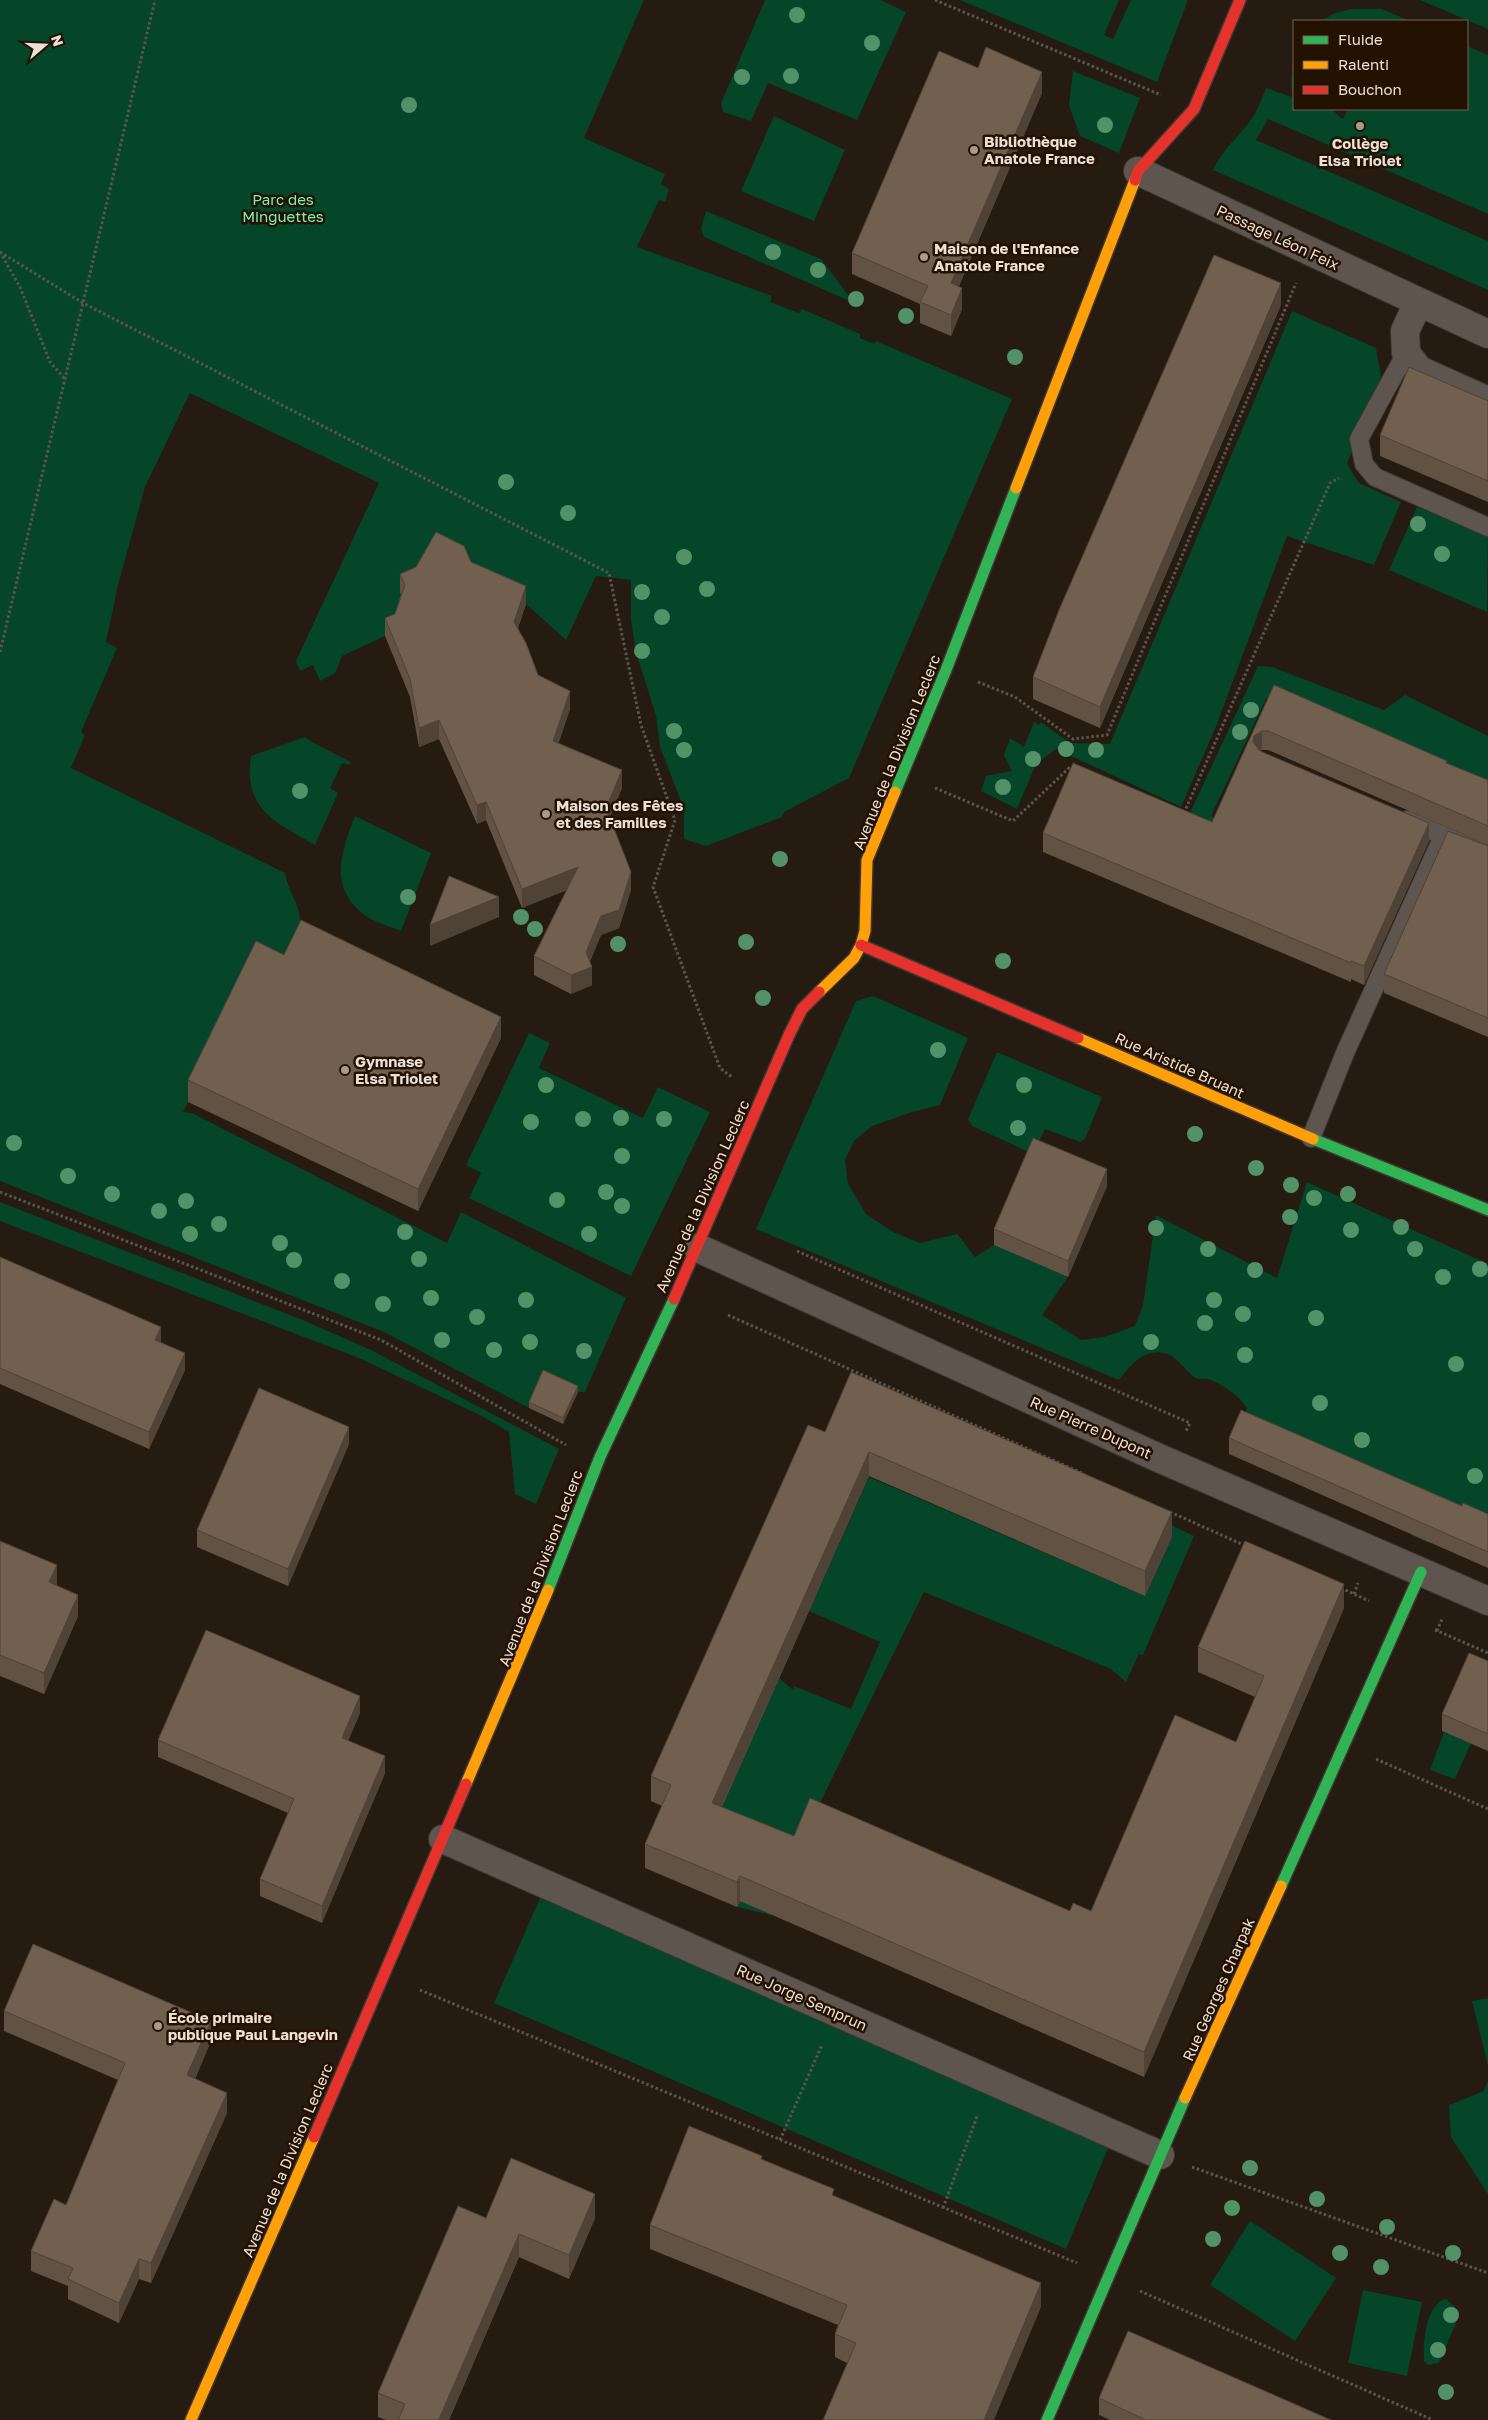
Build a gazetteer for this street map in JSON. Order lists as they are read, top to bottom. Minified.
{"streets":{"street":["Passage Léon Feix","Avenue de la Division Leclerc","Rue Aristide Bruant","Rue Pierre Dupont","Rue Georges Charpak","Rue Jorge Semprun"]},"crossings":[["Passage Léon Feix","Avenue de la Division Leclerc"],["Avenue de la Division Leclerc","Rue Aristide Bruant"],["Avenue de la Division Leclerc","Rue Pierre Dupont"],["Avenue de la Division Leclerc","Rue Jorge Semprun"],["Rue Pierre Dupont","Rue Georges Charpak"],["Rue Georges Charpak","Rue Jorge Semprun"]],"parks":["Parc des Minguettes"],"places":["Collège Elsa Triolet","Bibliothèque Anatole France","Maison de l'Enfance Anatole France","Maison des Fêtes et des Familles","Gymnase Elsa Triolet","École primaire publique Paul Langevin"],"legend":["Fluide","Ralenti","Bouchon"],"north":"right"}
